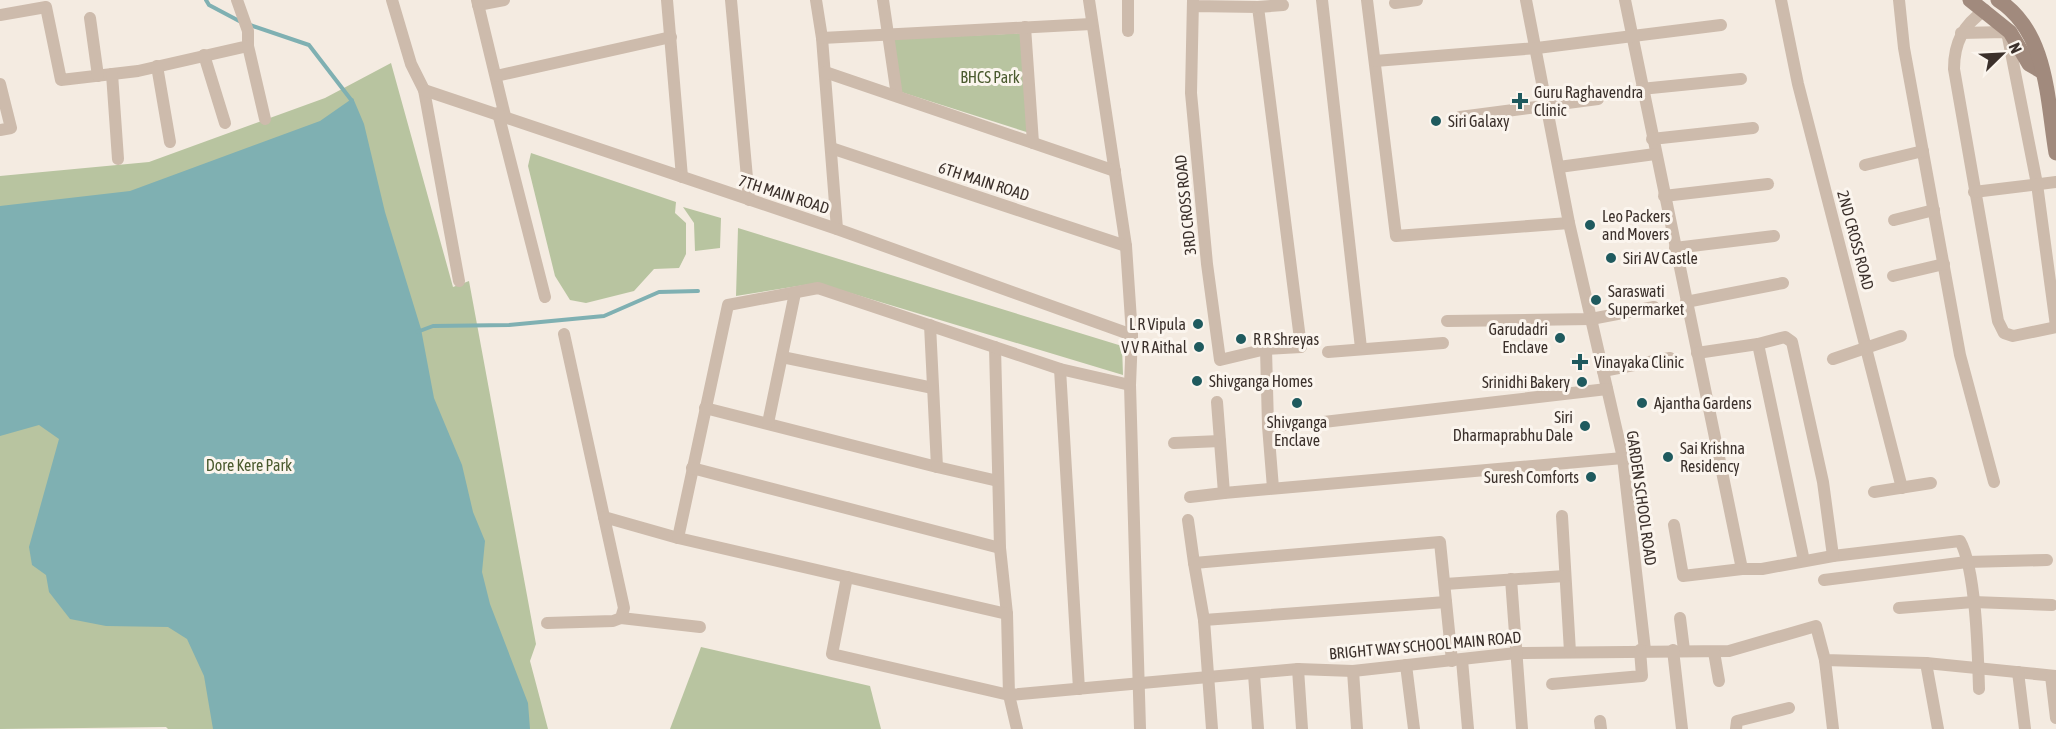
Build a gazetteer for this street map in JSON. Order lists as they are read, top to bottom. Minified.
{"streets":{"street":["6TH MAIN ROAD","7TH MAIN ROAD","3RD CROSS ROAD","2ND CROSS ROAD","GARDEN SCHOOL ROAD","BRIGHT WAY SCHOOL MAIN ROAD"]},"crossings":[["GARDEN SCHOOL ROAD","BRIGHT WAY SCHOOL MAIN ROAD"]],"parks":["BHCS Park","Dore Kere Park"],"places":{"health":["Guru Raghavendra Clinic","Vinayaka Clinic"],"other":["Siri Galaxy","Leo Packers and Movers","Siri AV Castle","Saraswati Supermarket","L R Vipula","Garudadri Enclave","R R Shreyas","V V R Aithal","Shivganga Homes","Srinidhi Bakery","Shivganga Enclave","Ajantha Gardens","Siri Dharmaprabhu Dale","Sai Krishna Residency","Suresh Comforts"]},"north":"top right"}
